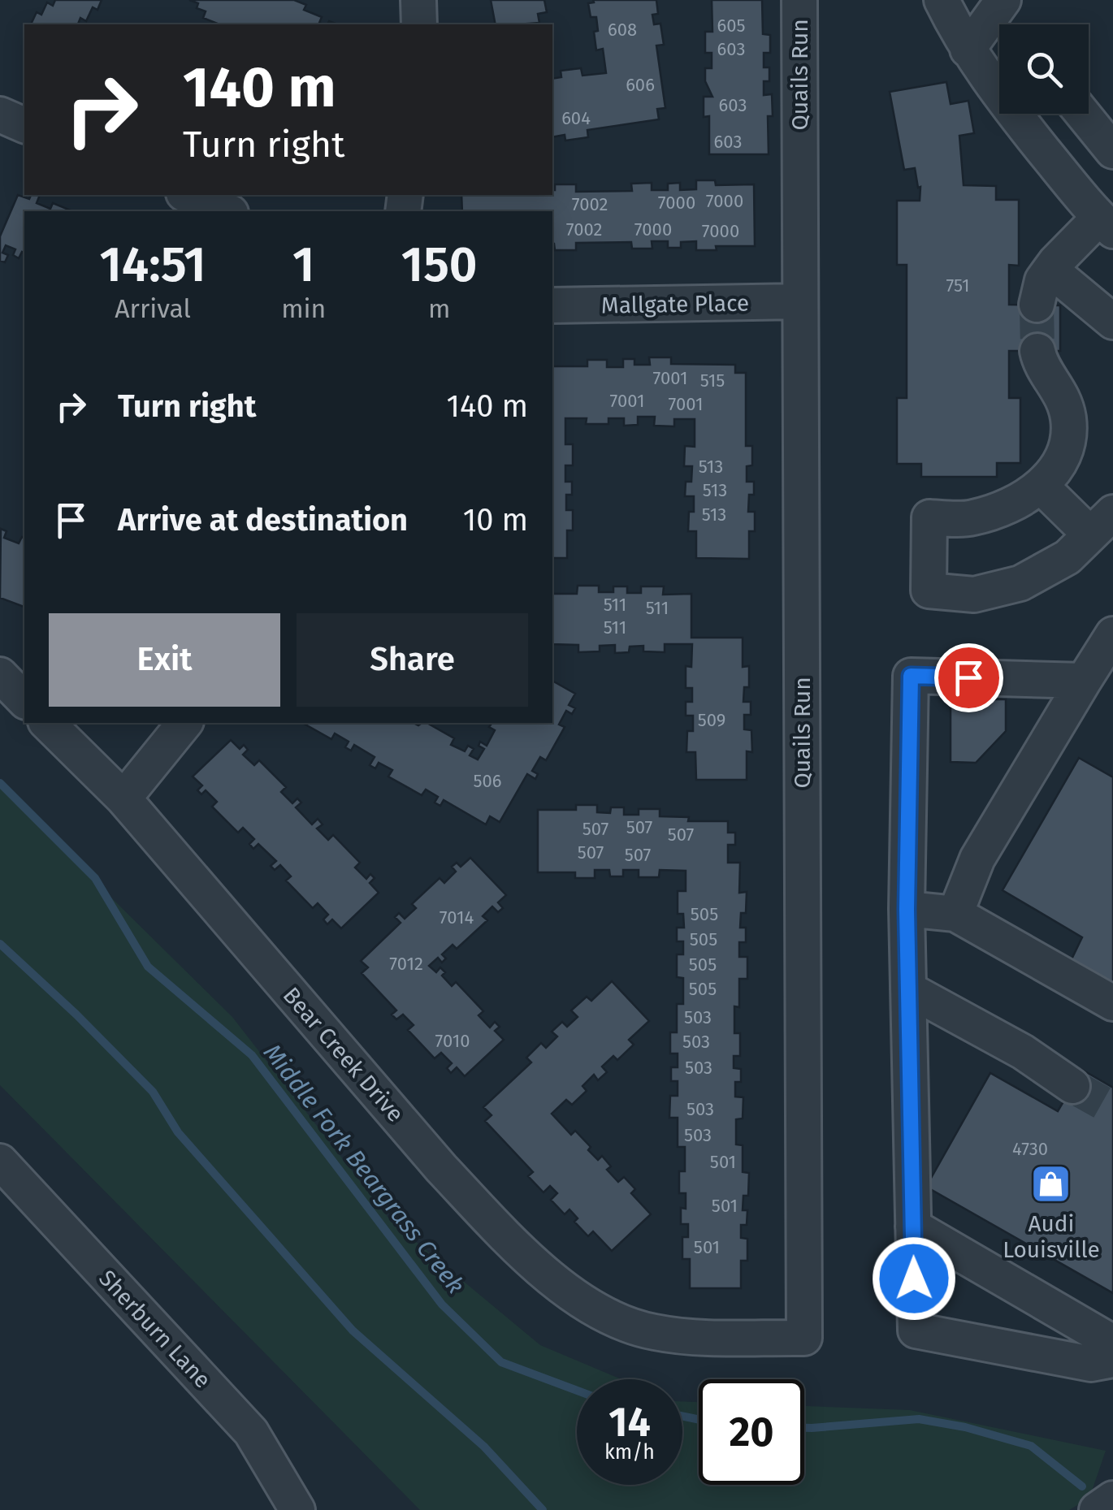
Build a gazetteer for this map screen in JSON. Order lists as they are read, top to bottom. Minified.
{"streets":{"street":["Quails Run","Mallgate Place","Bear Creek Drive","Sherburn Lane"]},"crossings":[["Quails Run","Mallgate Place"],["Quails Run","Bear Creek Drive"]],"water":["Middle Fork Beargrass Creek"],"places":{"shop":["Audi Louisville"]},"house_numbers":["605","608","603","606","603","604","603","7000","7000","7002","7002","7000","7000","751","7001","515","7001","7001","513","513","513","511","511","511","509","506","507","507","507","507","507","505","7014","505","7012","505","505","503","7010","503","503","503","503","4730","501","501","501"],"page":{"turn":["140 m","Turn right"],"eta":["14:51","Arrival","1","min","150","m"],"list":[{"name":"Turn right","value":"140 m"},{"name":"Arrive at destination","value":"10 m"}],"buttons":["Exit","Share"],"speed":"14 km/h","limit":"20"}}
